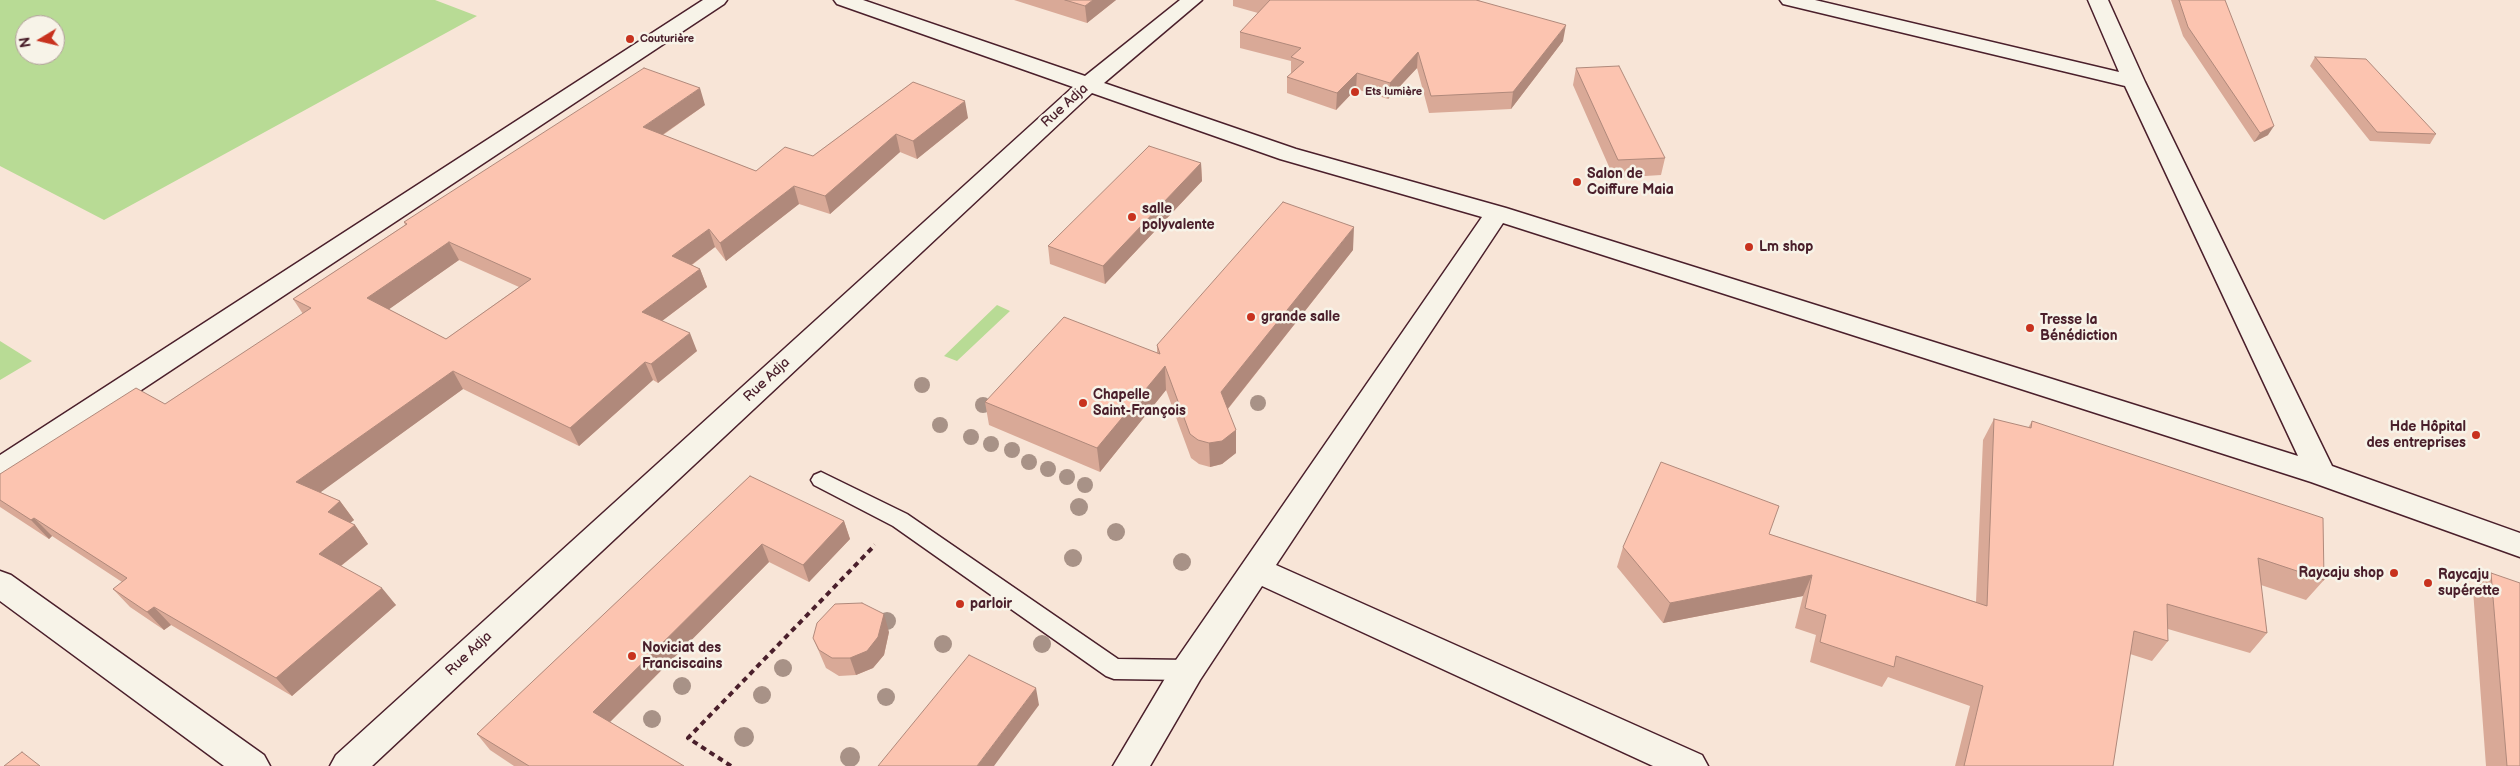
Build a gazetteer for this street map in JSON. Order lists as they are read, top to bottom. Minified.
{"streets":{"street":["Rue Adja"]},"places":["Couturière","Ets lumière","Salon de Coiffure Maia","salle polyvalente","Lm shop","grande salle","Tresse la Bénédiction","Chapelle Saint-François","Hde Hôpital des entreprises","Raycaju shop","Raycaju supérette","parloir","Noviciat des Franciscains"],"north":"left"}
